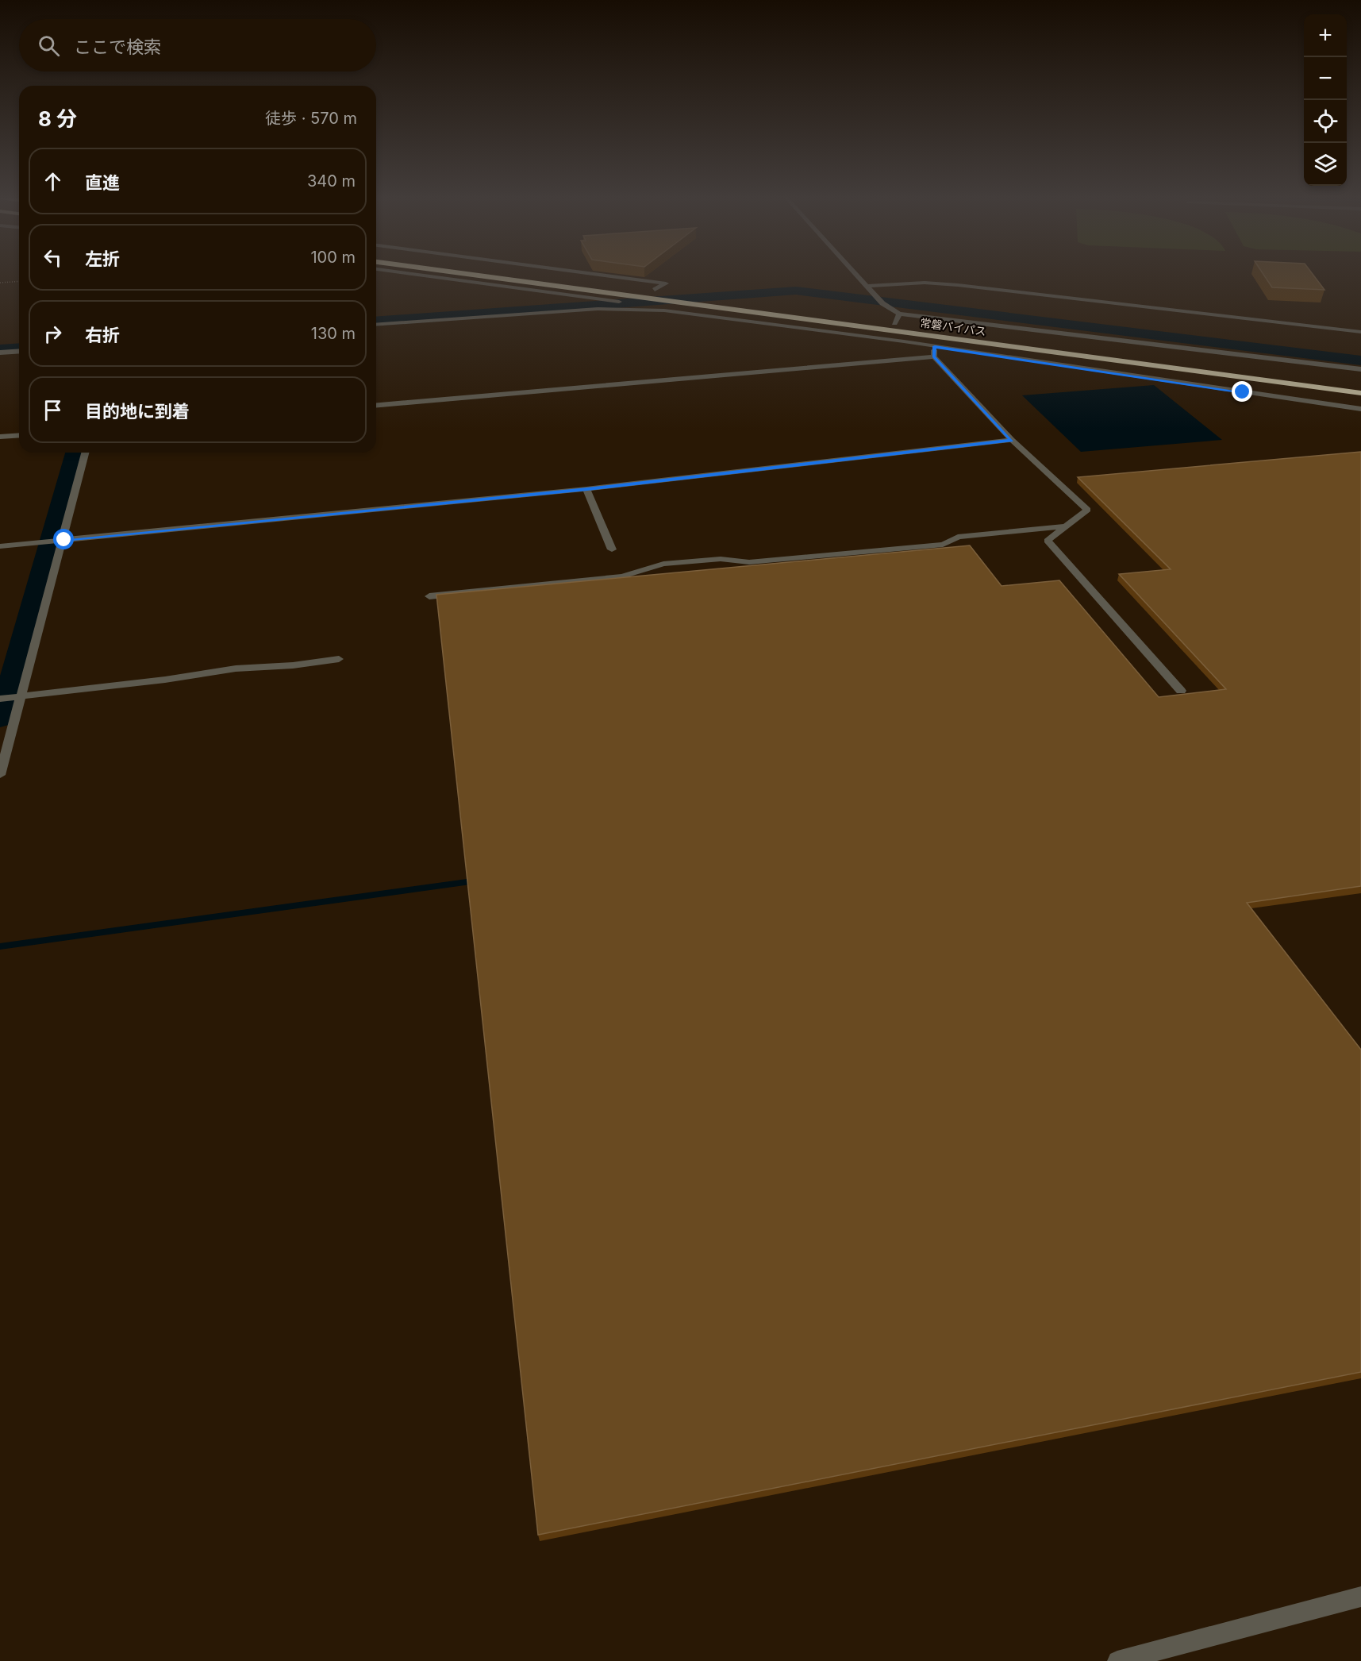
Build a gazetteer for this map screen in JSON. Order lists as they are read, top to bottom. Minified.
{"streets":{"highway":["常磐バイパス"]},"page":{"map_buttons":["+","−"],"search":"ここで検索","heading":["8 分","徒歩 · 570 m"],"list":[["直進","340 m"],["左折","100 m"],["右折","130 m"],"目的地に到着"]}}
